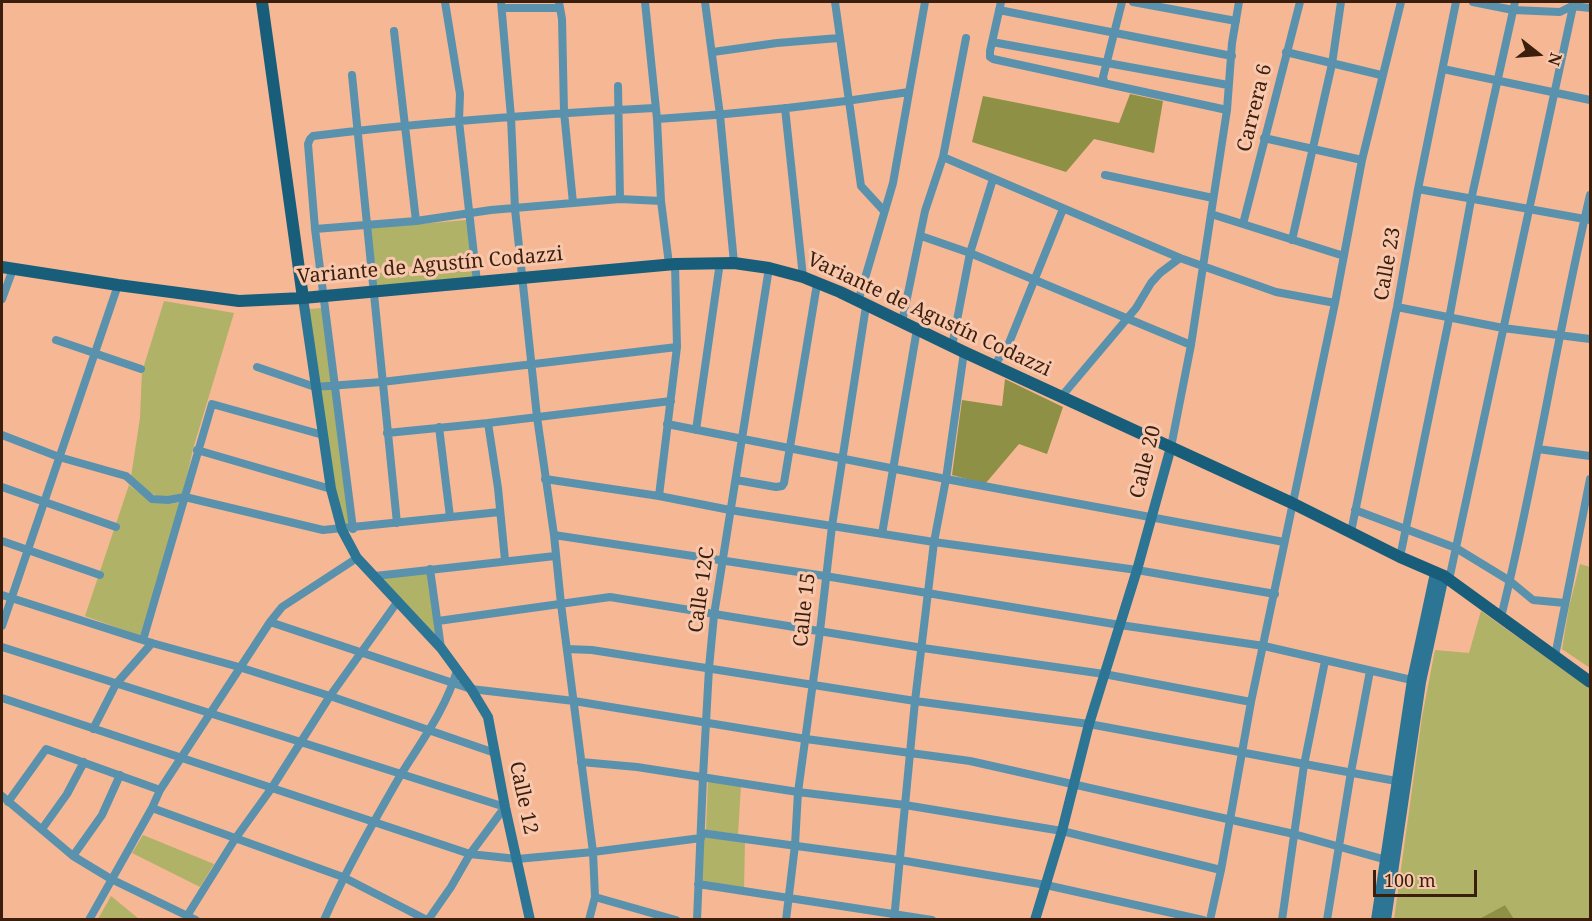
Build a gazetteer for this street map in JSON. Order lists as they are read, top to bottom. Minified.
{"streets":{"main road":["Variante de Agustín Codazzi"],"street":["Carrera 6","Calle 23","Calle 20","Calle 12C","Calle 15","Calle 12"]},"crossings":[["Calle 23","Variante de Agustín Codazzi"],["Variante de Agustín Codazzi","Calle 20"],["Variante de Agustín Codazzi","Calle 12C"],["Variante de Agustín Codazzi","Calle 15"],["Variante de Agustín Codazzi","Calle 12"]],"scale_bar":"100 m","north":"right"}
